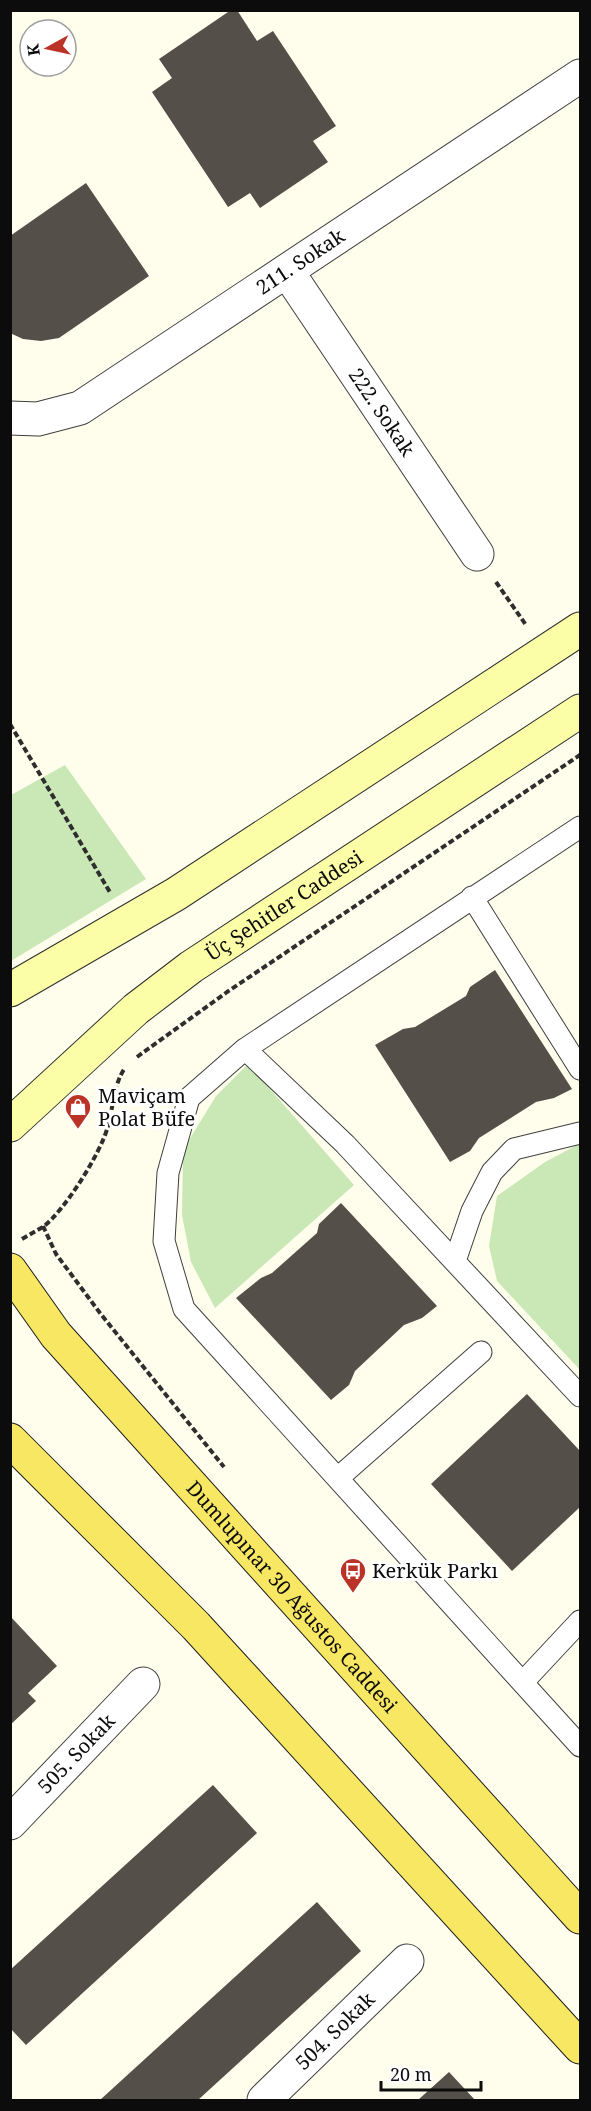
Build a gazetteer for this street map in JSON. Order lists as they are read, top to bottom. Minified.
{"streets":{"main road":["Üç Şehitler Caddesi","Dumlupınar 30 Ağustos Caddesi"],"street":["211. Sokak","222. Sokak","505. Sokak","504. Sokak"]},"crossings":[["211. Sokak","222. Sokak"]],"places":{"shop":["Maviçam Polat Büfe"],"bus stop":["Kerkük Parkı"]},"scale_bar":"20 m","north":"left"}
